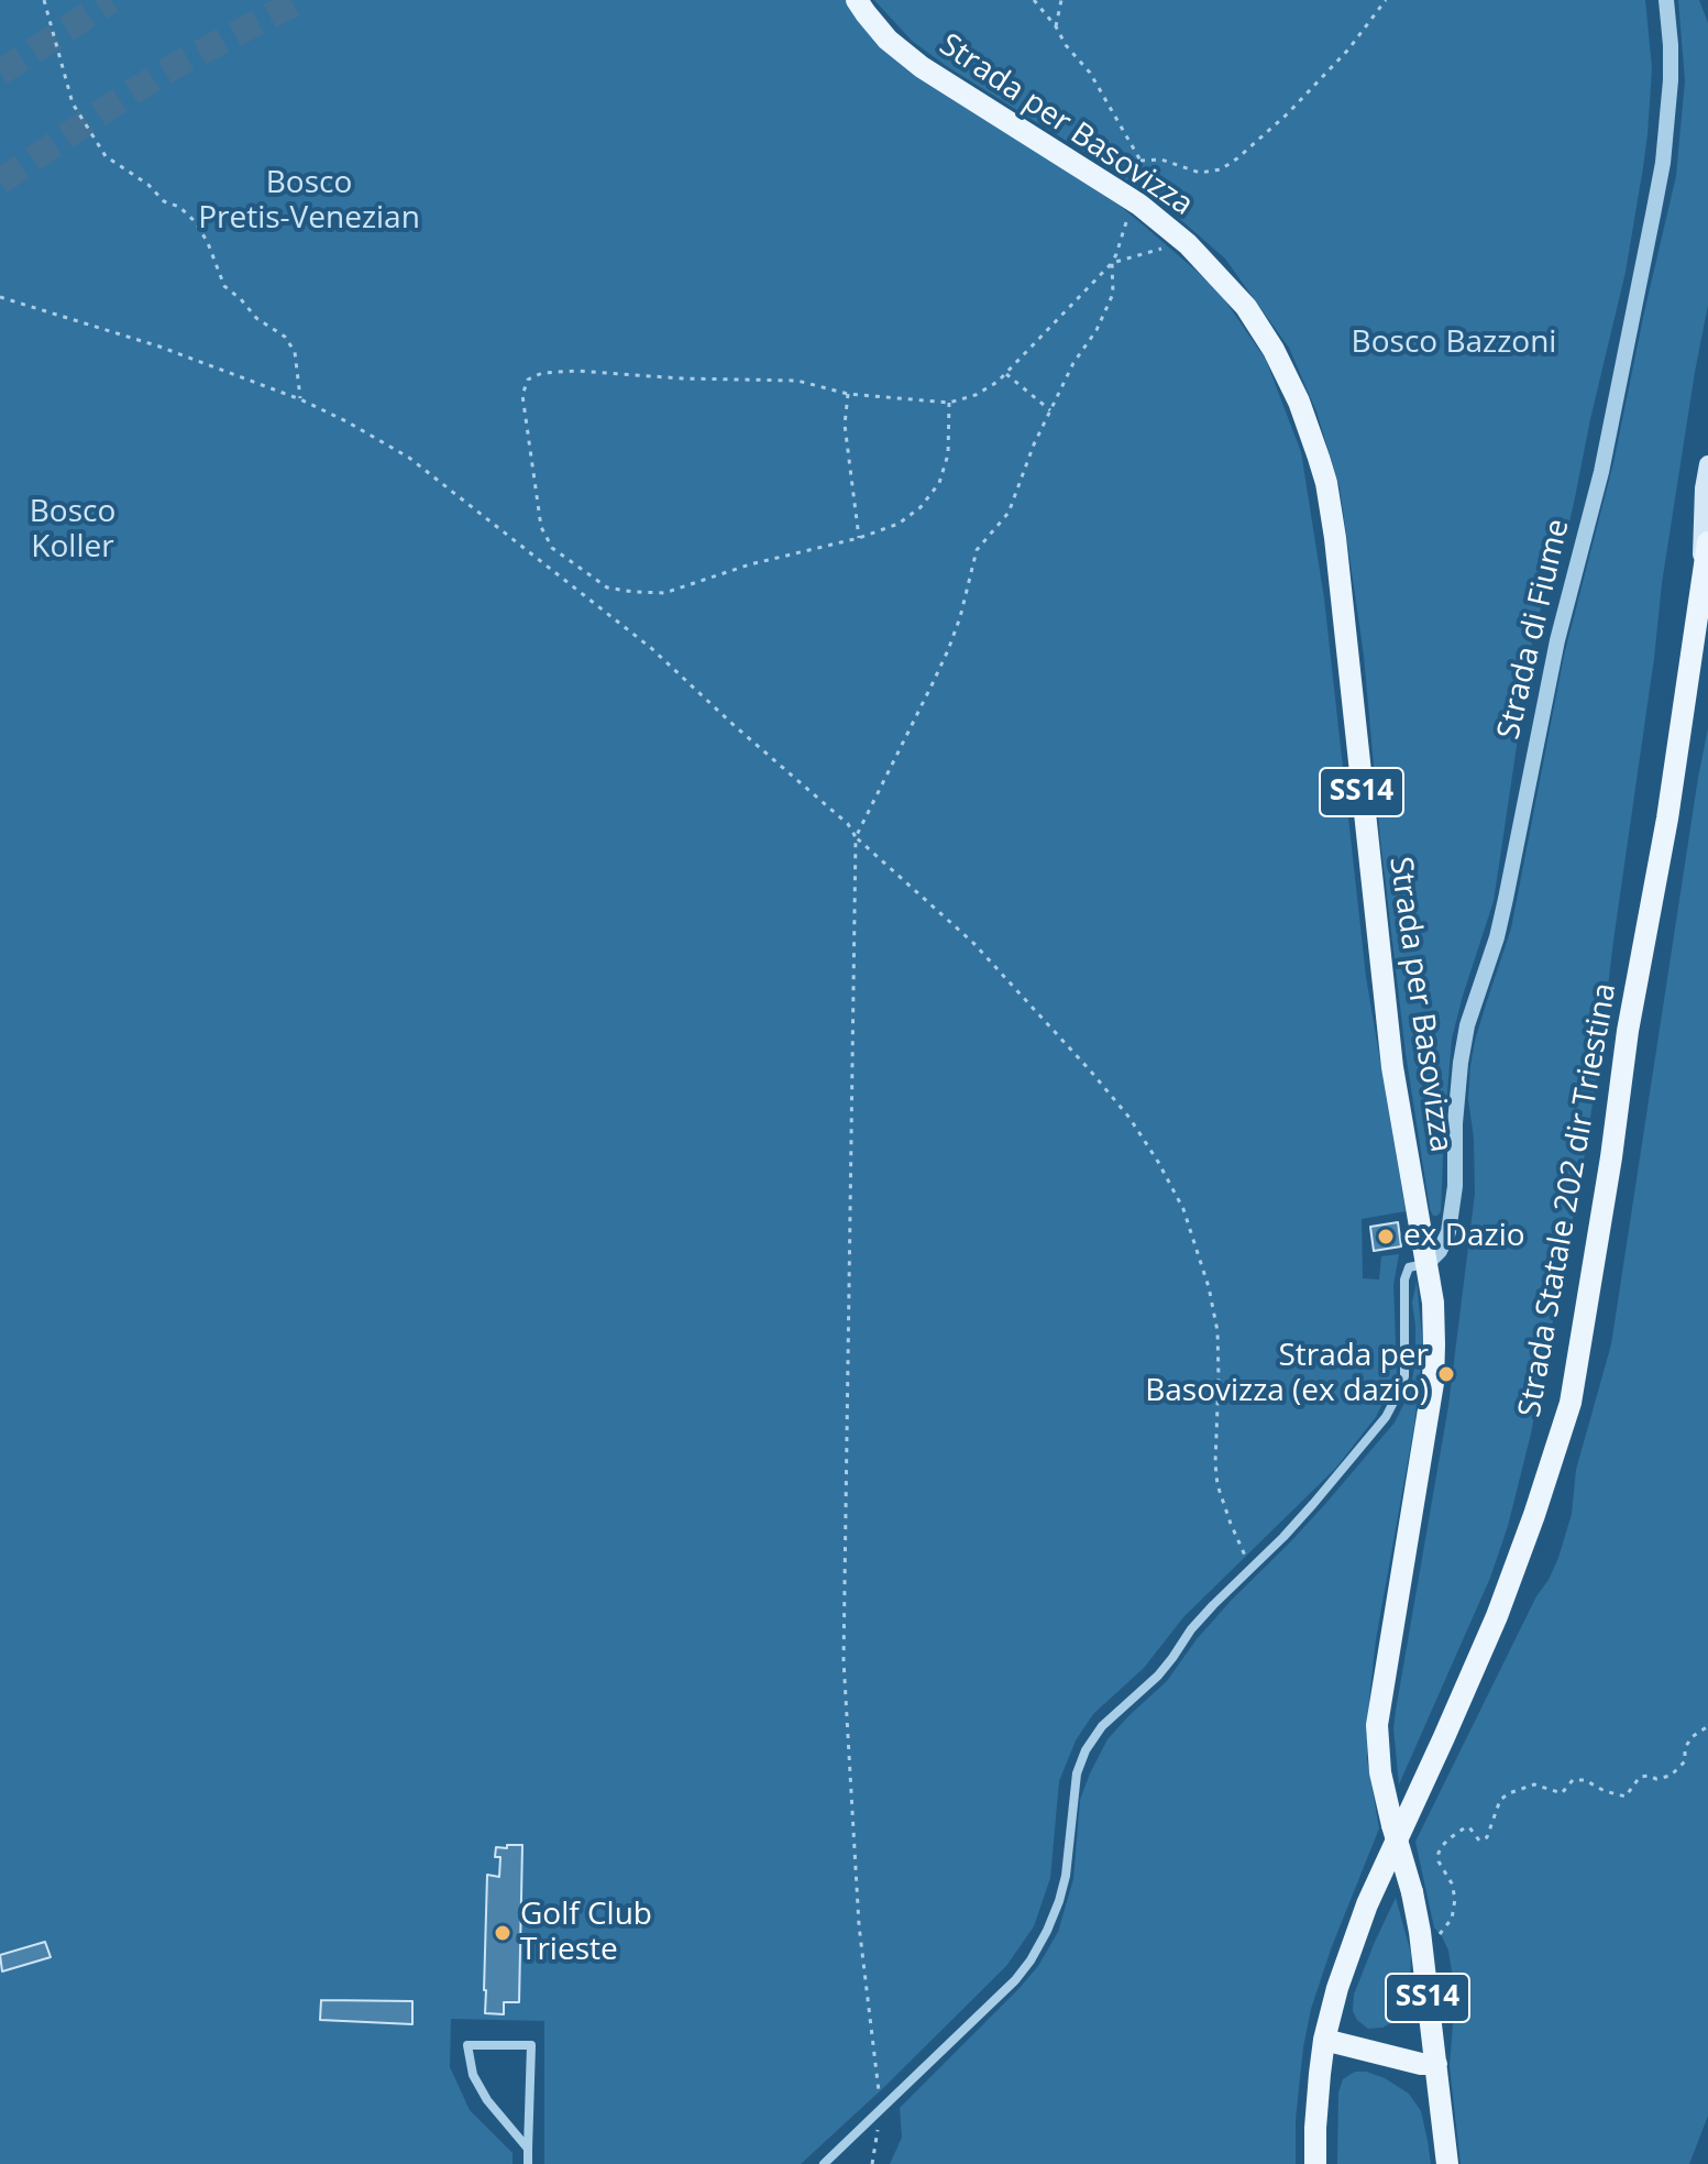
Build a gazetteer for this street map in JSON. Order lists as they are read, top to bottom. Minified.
{"streets":{"main road":["Strada per Basovizza","SS14","Strada Statale 202 dir Triestina"],"street":["Strada di Fiume"]},"crossings":[["Strada per Basovizza","Strada di Fiume"]],"parks":["Bosco Pretis-Venezian","Bosco Bazzoni","Bosco Koller"],"places":["ex Dazio","Strada per Basovizza (ex dazio)","Golf Club Trieste"]}
